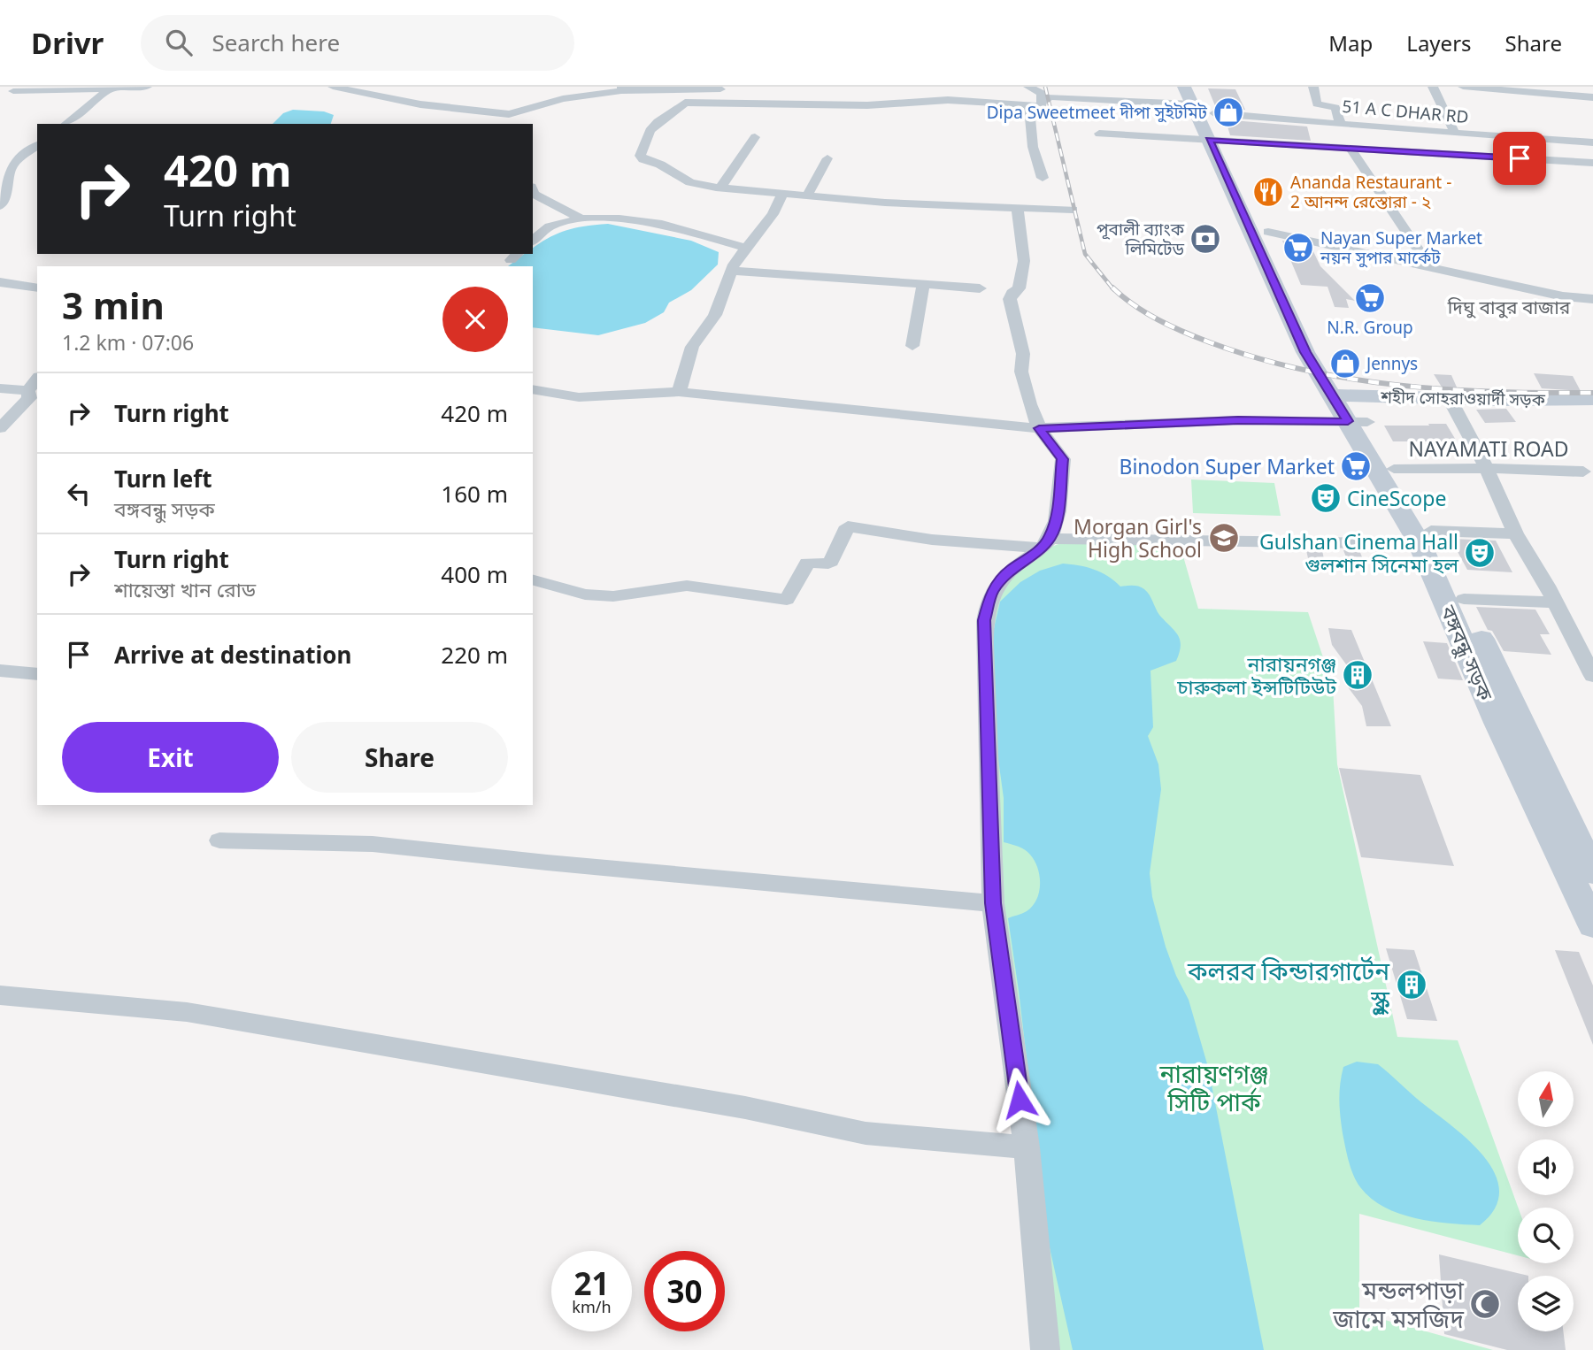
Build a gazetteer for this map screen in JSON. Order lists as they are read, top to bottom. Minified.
{"streets":{"main road":["শহীদ সোহরাওয়ার্দী সড়ক","বঙ্গবন্ধু সড়ক"],"street":["51 A C DHAR RD","NAYAMATI ROAD"]},"crossings":[["51 A C DHAR RD","বঙ্গবন্ধু সড়ক"],["শহীদ সোহরাওয়ার্দী সড়ক","বঙ্গবন্ধু সড়ক"],["NAYAMATI ROAD","বঙ্গবন্ধু সড়ক"]],"districts":["দিঘু বাবুর বাজার"],"parks":["নারায়ণগঞ্জ সিটি পার্ক"],"places":{"shop":["Dipa Sweetmeet দীপা সুইটমিট","Jennys"],"restaurant":["Ananda Restaurant - 2 আনন্দ রেস্তোরা - ২"],"bank":["পূবালী ব্যাংক লিমিটেড"],"supermarket":["Nayan Super Market নয়ন সুপার মার্কেট","N.R. Group","Binodon Super Market"],"theatre":["CineScope","Gulshan Cinema Hall গুলশান সিনেমা হল"],"school or university":["Morgan Girl's High School"],"building":["নারায়নগঞ্জ চারুকলা ইন্সটিটিউট","কলরব কিন্ডারগার্টেন স্কুল"],"mosque":["মন্ডলপাড়া জামে মসজিদ"]},"north":"top","page":{"header":"Drivr","search":"Search here","nav":["Map","Layers","Share"],"turn":["420 m","Turn right"],"heading":["3 min","1.2 km · 07:06"],"list":[{"name":"Turn right","value":"420 m"},{"name":"Turn left","note":"বঙ্গবন্ধু সড়ক","value":"160 m"},{"name":"Turn right","note":"শায়েস্তা খান রোড","value":"400 m"},{"name":"Arrive at destination","value":"220 m"}],"buttons":["Exit","Share"],"speed":"21 km/h","limit":"30"}}
